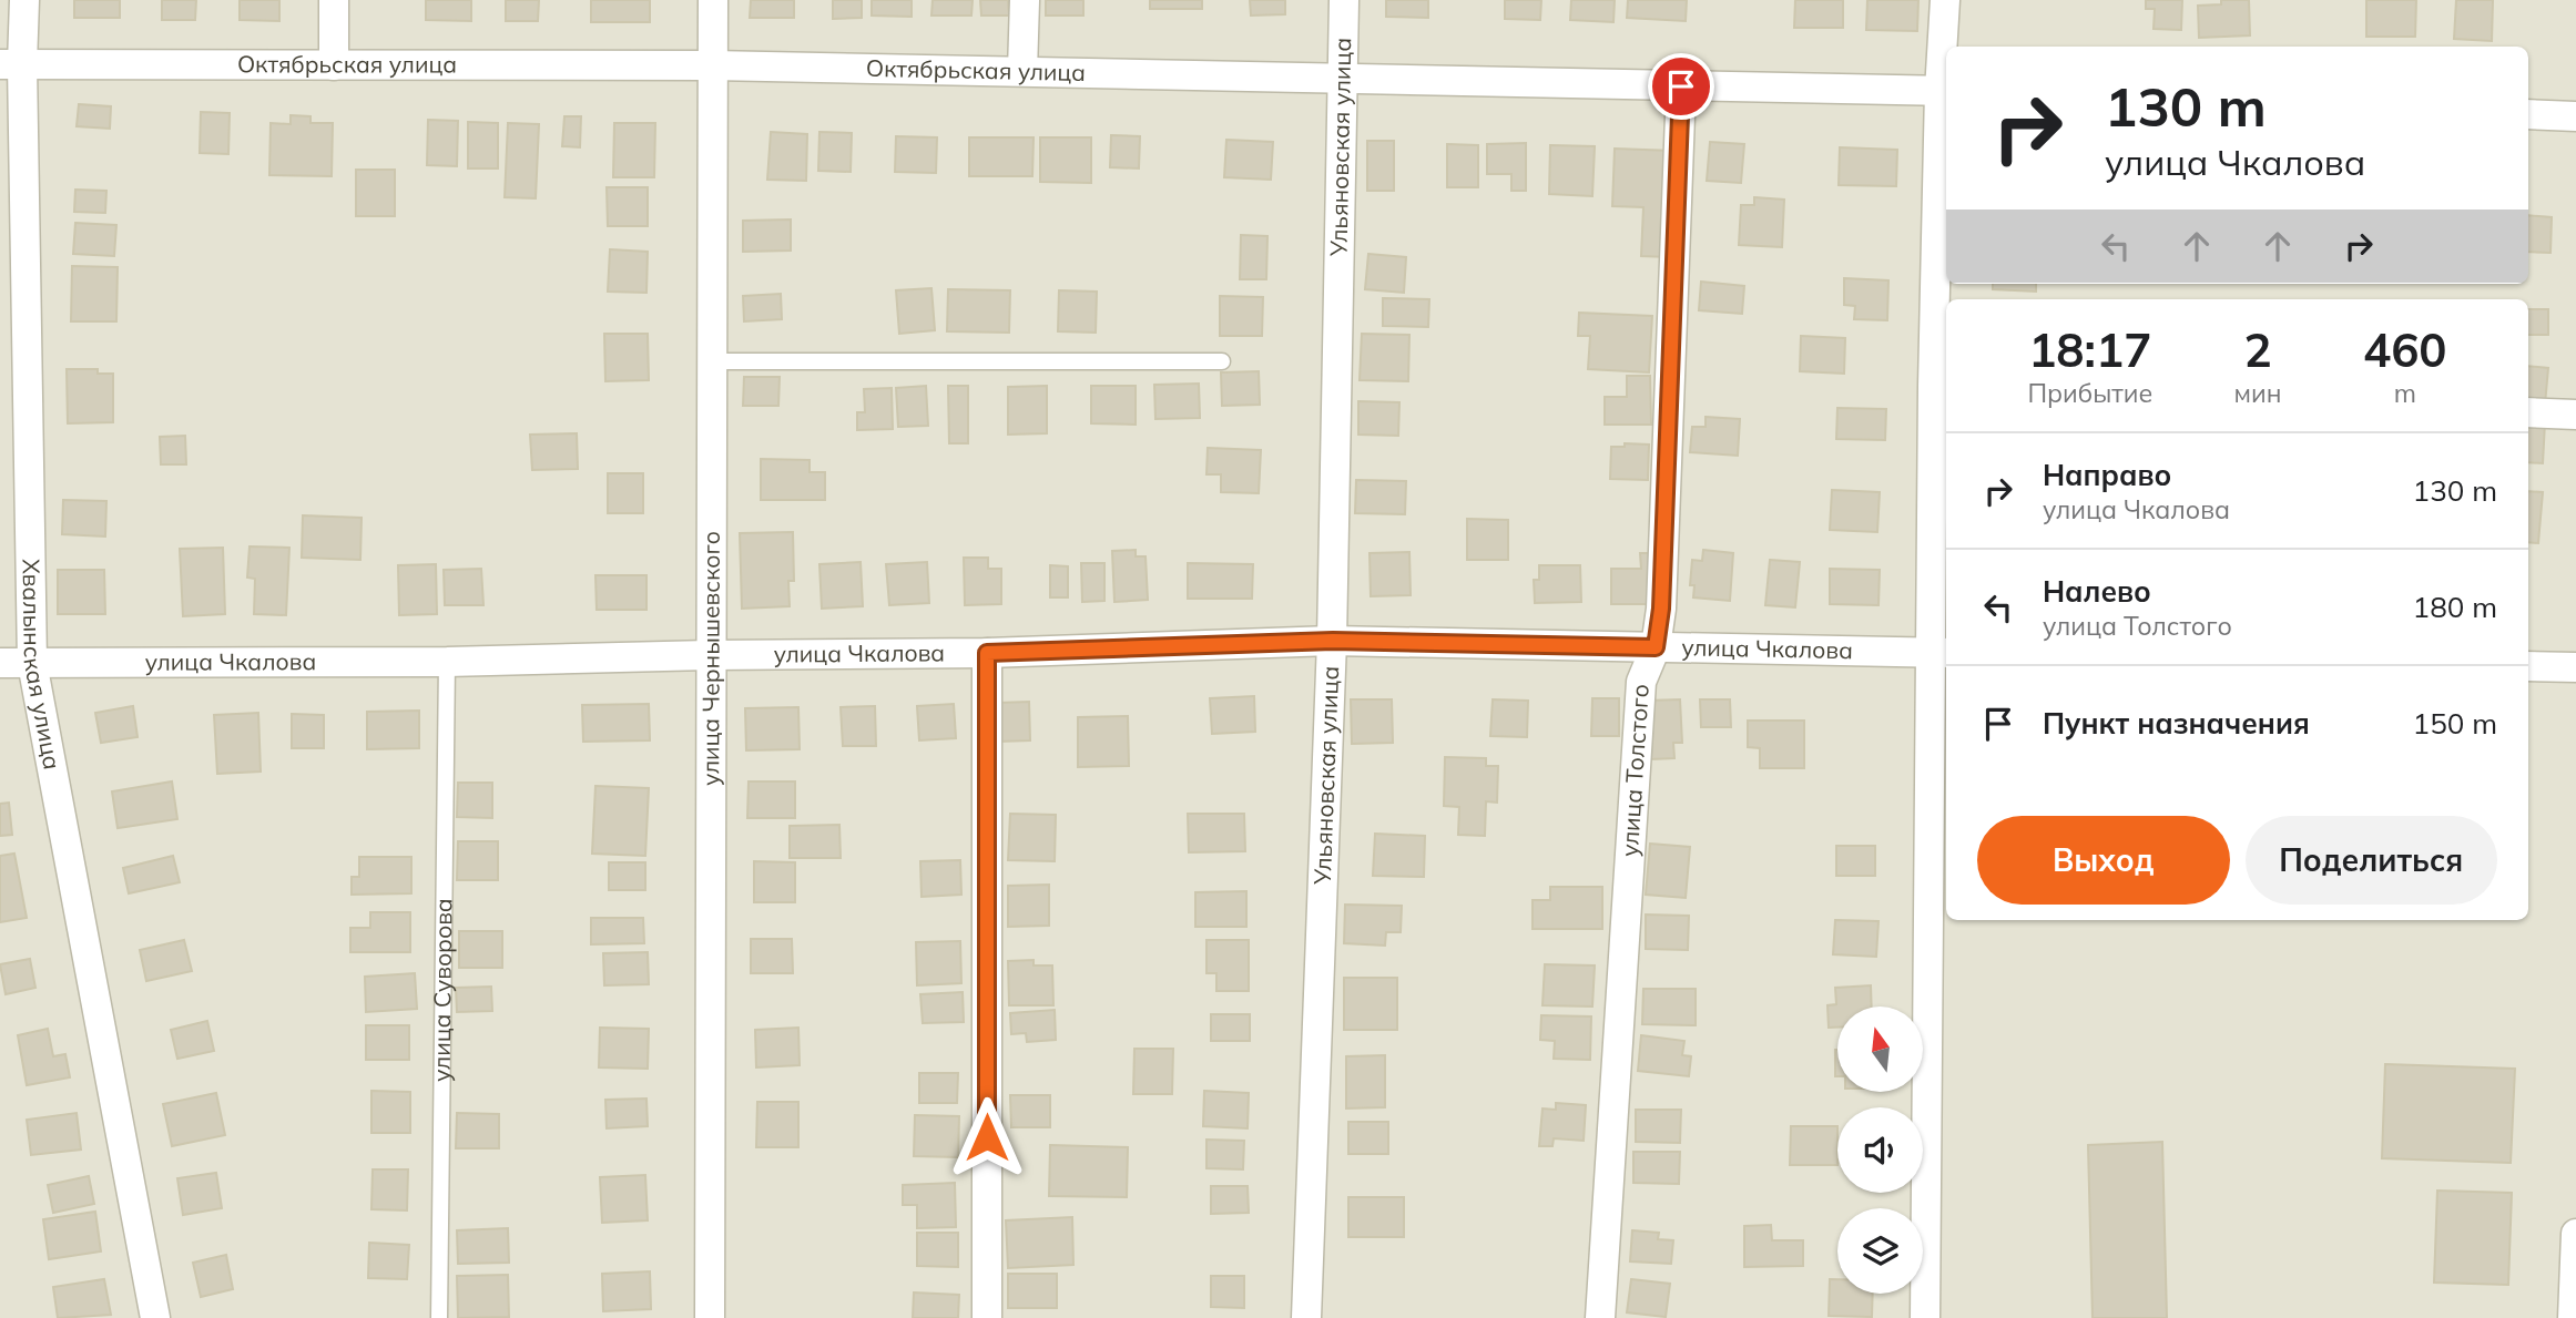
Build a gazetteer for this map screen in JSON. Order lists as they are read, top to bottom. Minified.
{"streets":{"street":["Октябрьская улица","Ульяновская улица","улица Чкалова","улица Чернышевского","Хвалынская улица","улица Толстого"],"lane":["улица Суворова"]},"crossings":[["Октябрьская улица","Ульяновская улица"],["Октябрьская улица","улица Чернышевского"],["Октябрьская улица","Хвалынская улица"],["Октябрьская улица","улица Толстого"],["Ульяновская улица","улица Чкалова"],["улица Чкалова","улица Чернышевского"],["улица Чкалова","Хвалынская улица"],["улица Чкалова","улица Толстого"],["улица Чкалова","улица Суворова"]],"north":"top","page":{"turn":["130 m","улица Чкалова"],"eta":["18:17","Прибытие","2","мин","460","m"],"list":[{"name":"Направо","note":"улица Чкалова","value":"130 m"},{"name":"Налево","note":"улица Толстого","value":"180 m"},{"name":"Пункт назначения","value":"150 m"}],"buttons":["Выход","Поделиться"]}}
